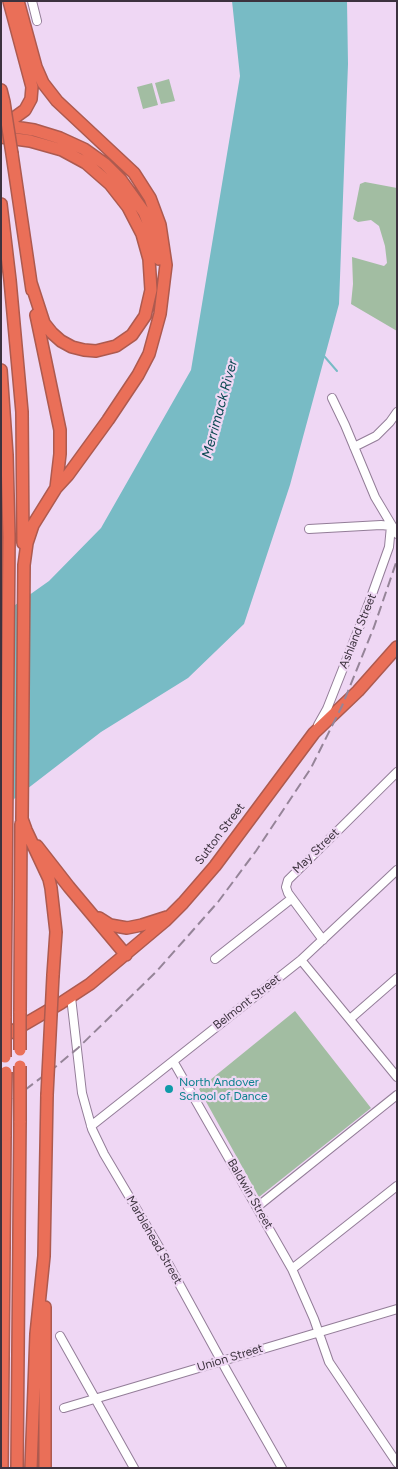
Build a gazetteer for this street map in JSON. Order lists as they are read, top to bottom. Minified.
{"streets":{"highway":["Sutton Street"],"street":["Ashland Street","May Street","Belmont Street","Baldwin Street","Marblehead Street","Union Street"]},"crossings":[["Ashland Street","Sutton Street"],["Sutton Street","Marblehead Street"],["Belmont Street","Baldwin Street"],["Belmont Street","Marblehead Street"],["Baldwin Street","Union Street"],["Marblehead Street","Union Street"]],"water":["Merrimack River"],"places":["North Andover School of Dance"]}
